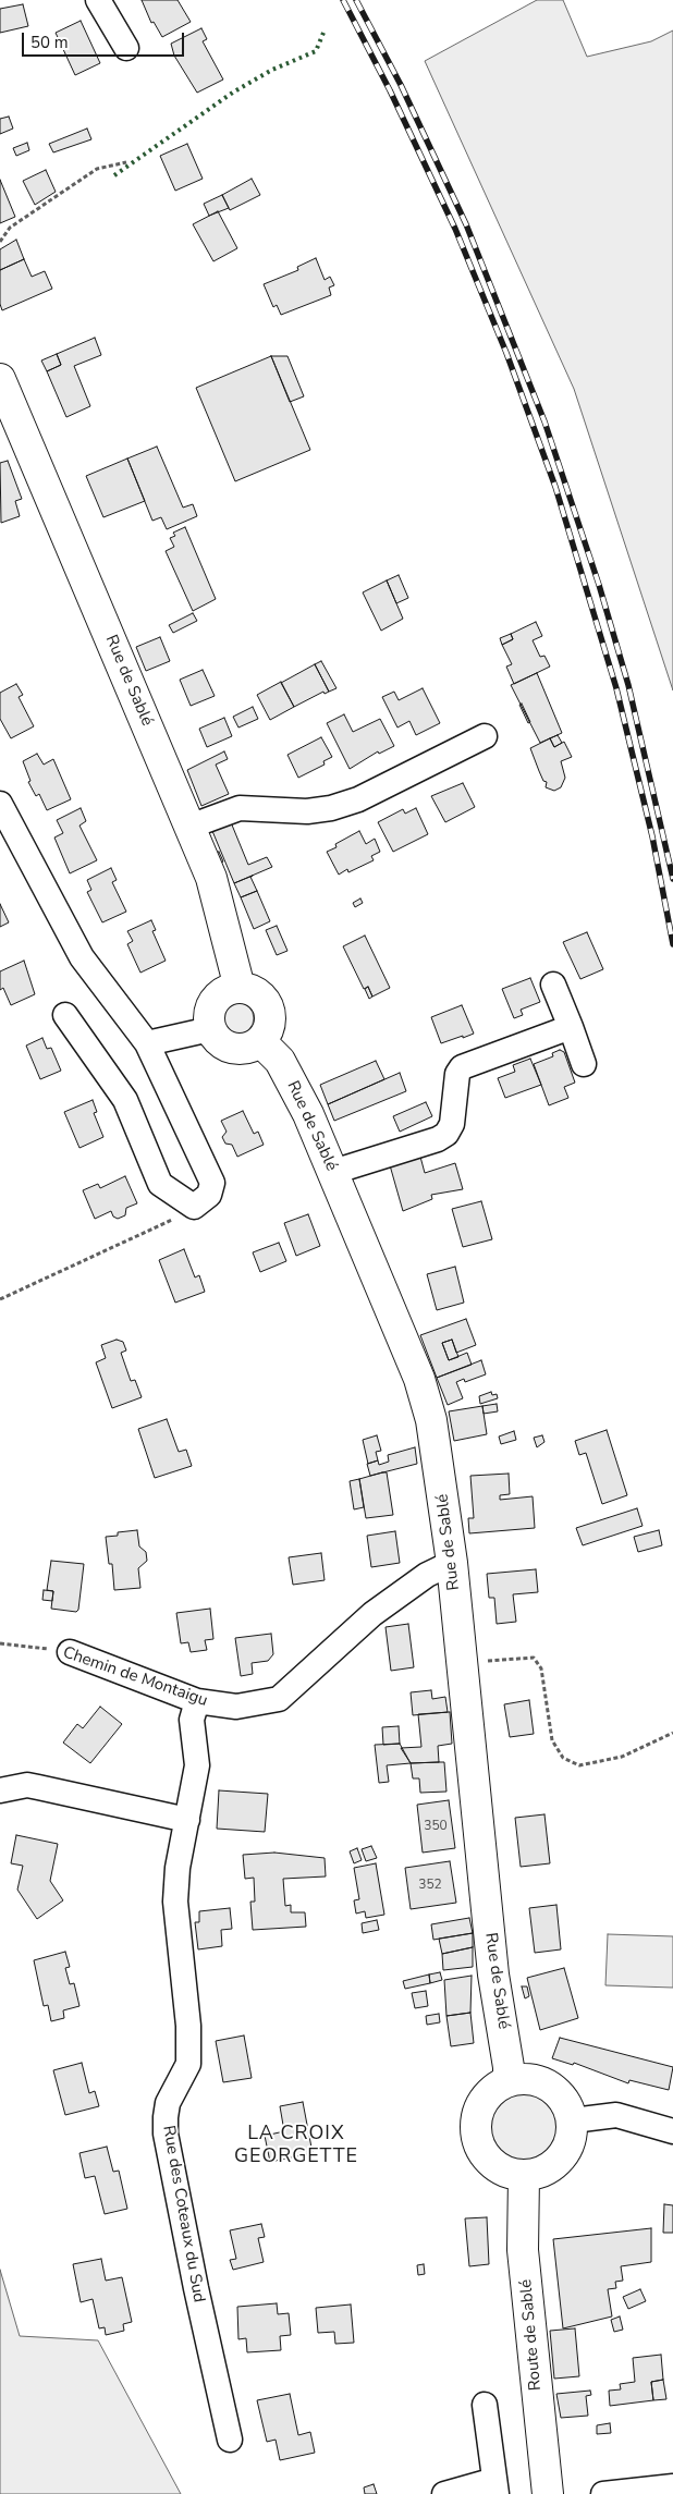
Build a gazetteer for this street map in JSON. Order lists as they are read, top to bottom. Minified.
{"streets":{"main road":["Rue de Sablé","Route de Sablé"],"street":["Chemin de Montaigu","Rue des Coteaux du Sud"]},"crossings":[["Rue de Sablé","Chemin de Montaigu"],["Rue de Sablé","Route de Sablé"],["Chemin de Montaigu","Rue des Coteaux du Sud"]],"districts":["LA CROIX GEORGETTE"],"house_numbers":["350","352"],"scale_bar":"50 m"}
